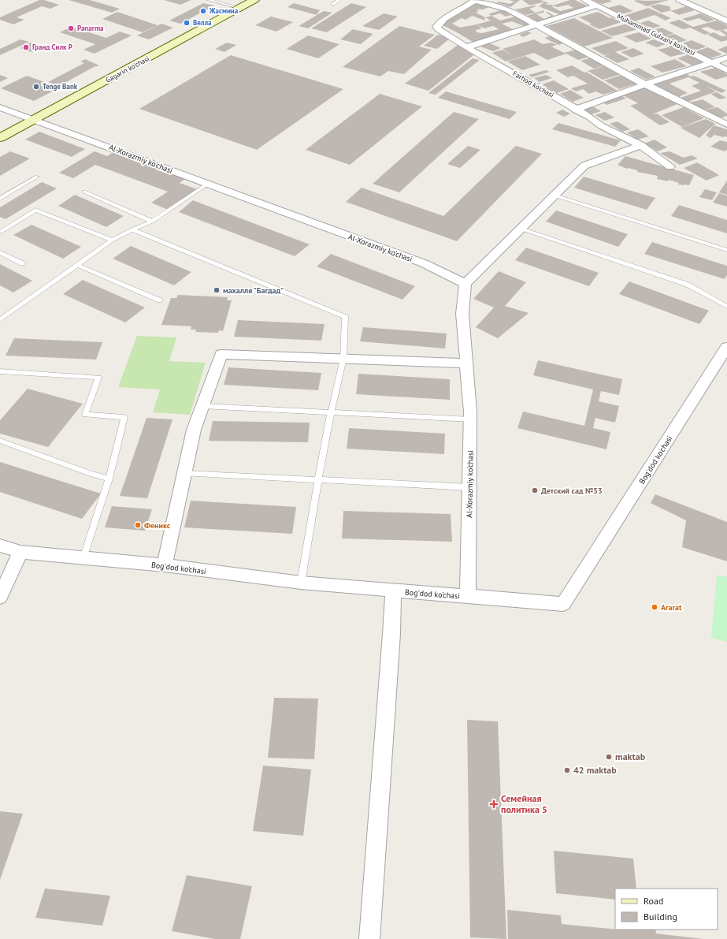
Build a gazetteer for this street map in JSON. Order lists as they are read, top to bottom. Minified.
{"streets":{"main road":["Gagarin ko'chasi"],"street":["Muhammad Gulxani ko'chasi","Farhod ko'chasi","Al-Xorazmiy ko'chasi","Bog'dod ko'chasi"]},"crossings":[["Gagarin ko'chasi","Al-Xorazmiy ko'chasi"],["Al-Xorazmiy ko'chasi","Bog'dod ko'chasi"]],"places":{"other":["Жасмина","Велла","Panarma","Гранд Силк Р","Tenge Bank","махалля \"Багдад\"","Детский сад №53","Феникс","Ararat","maktab","42 maktab"],"health":["Семейная политика 5"]},"legend":["Road","Building"]}
